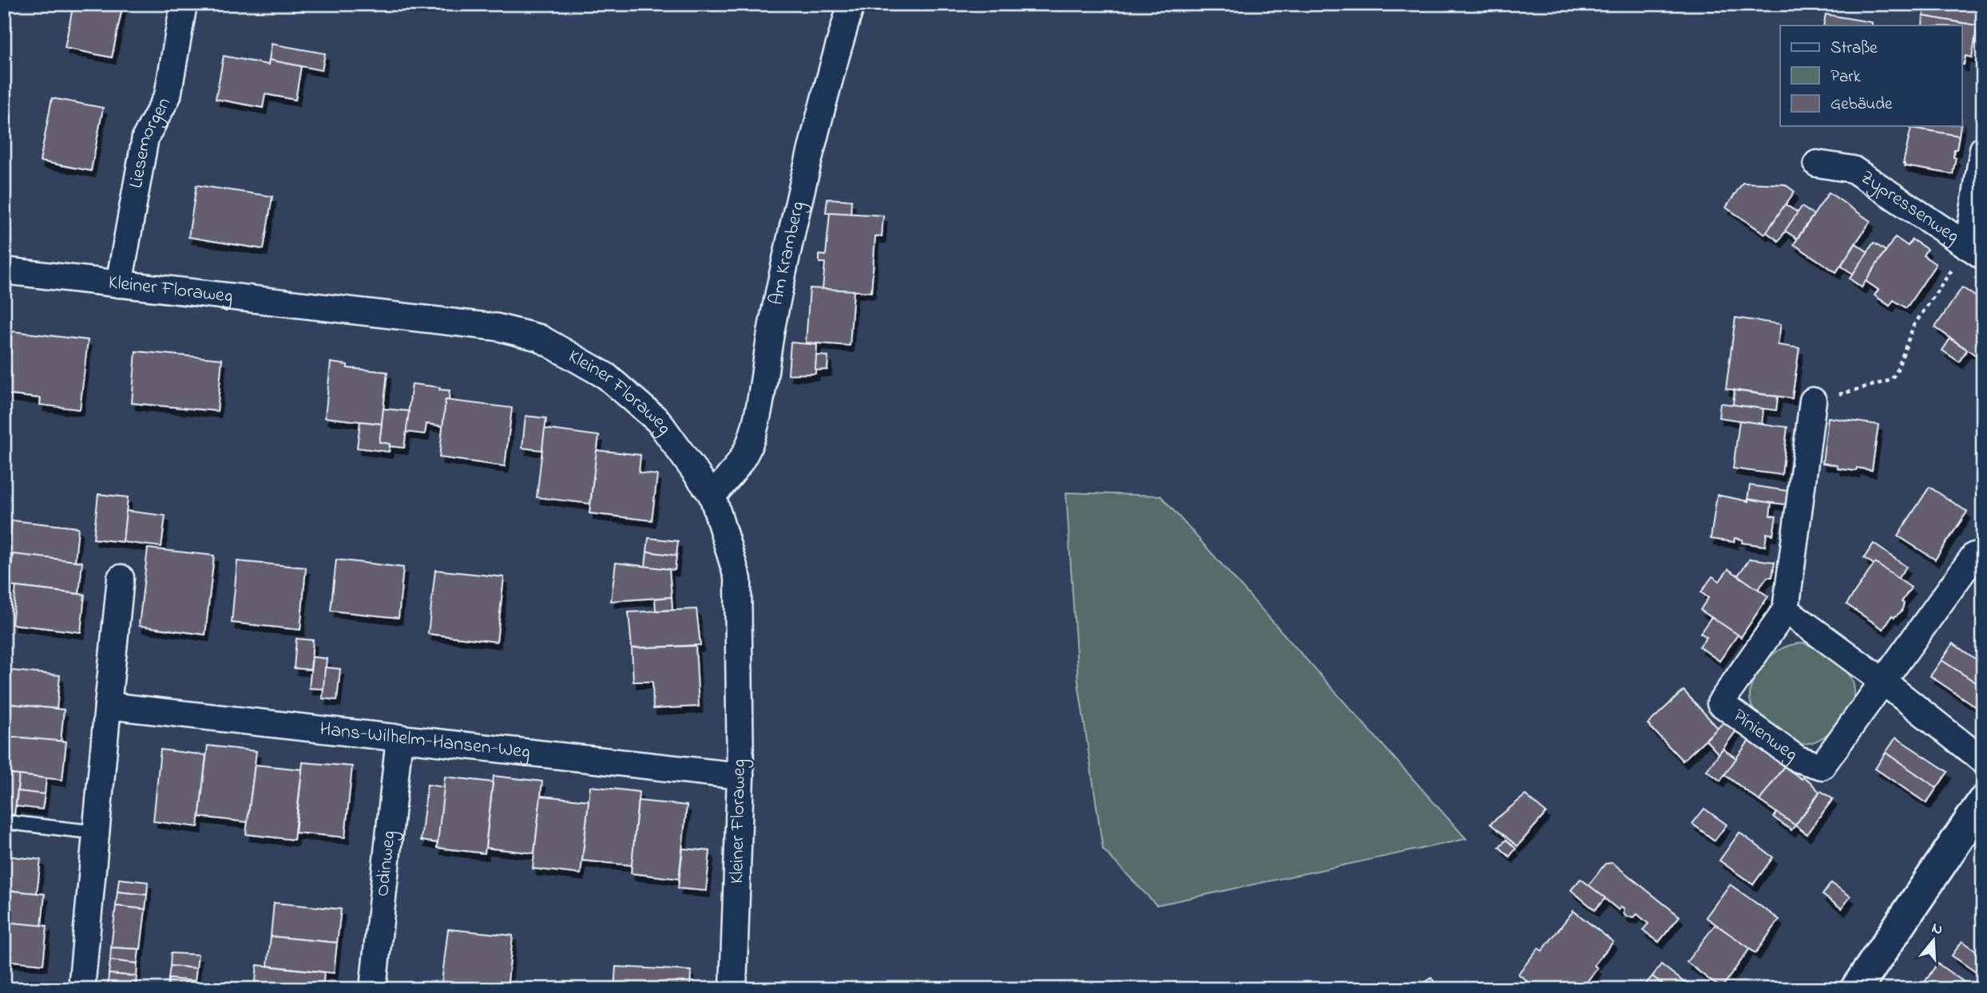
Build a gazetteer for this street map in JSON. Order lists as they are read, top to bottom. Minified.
{"streets":{"street":["Liesemorgen","Zypressenweg","Am Kramberg","Kleiner Floraweg","Pinienweg","Hans-Wilhelm-Hansen-Weg","Odinweg"]},"crossings":[["Liesemorgen","Kleiner Floraweg"],["Am Kramberg","Kleiner Floraweg"],["Kleiner Floraweg","Hans-Wilhelm-Hansen-Weg"],["Hans-Wilhelm-Hansen-Weg","Odinweg"]],"legend":["Straße","Park","Gebäude"],"north":"top"}
